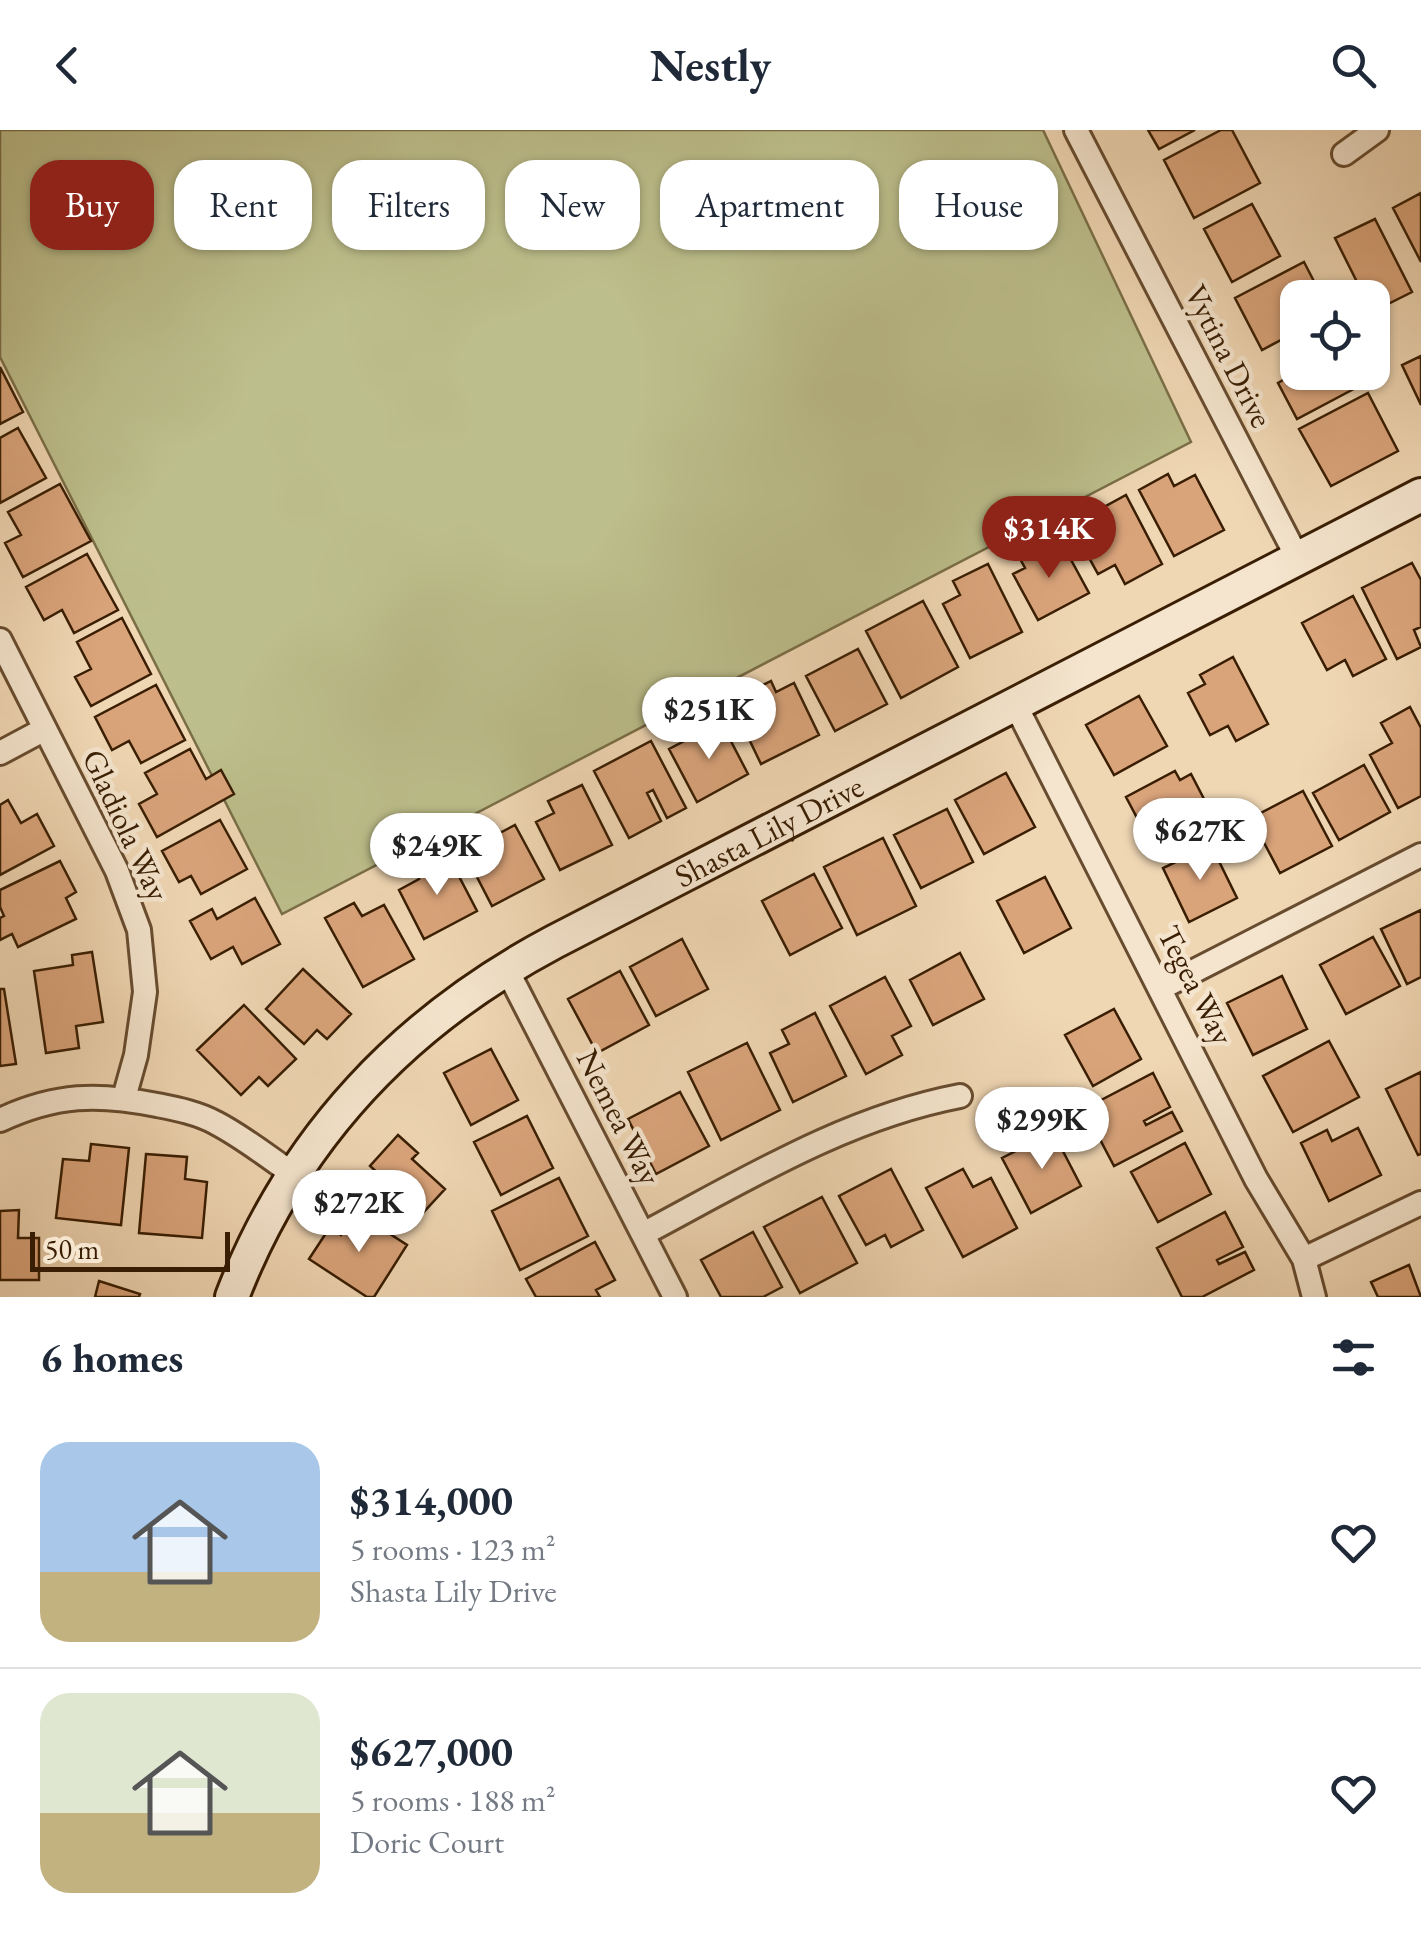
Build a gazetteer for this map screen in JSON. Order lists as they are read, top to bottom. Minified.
{"streets":{"street":["Vytina Drive","Gladiola Way","Shasta Lily Drive","Tegea Way","Nemea Way"]},"crossings":[["Vytina Drive","Shasta Lily Drive"],["Shasta Lily Drive","Tegea Way"],["Shasta Lily Drive","Nemea Way"]],"scale_bar":"50 m","page":{"header":"Nestly","chip":["Buy","Rent","Filters","New","Apartment","House"],"price":["$314K","$251K","$627K","$249K","$299K","$272K"],"scale":"50 m","heading":"6 homes","list":[{"name":"$314,000","note":"5 rooms · 123 m² · Shasta Lily Drive"},{"name":"$627,000","note":"5 rooms · 188 m² · Doric Court"}]}}
